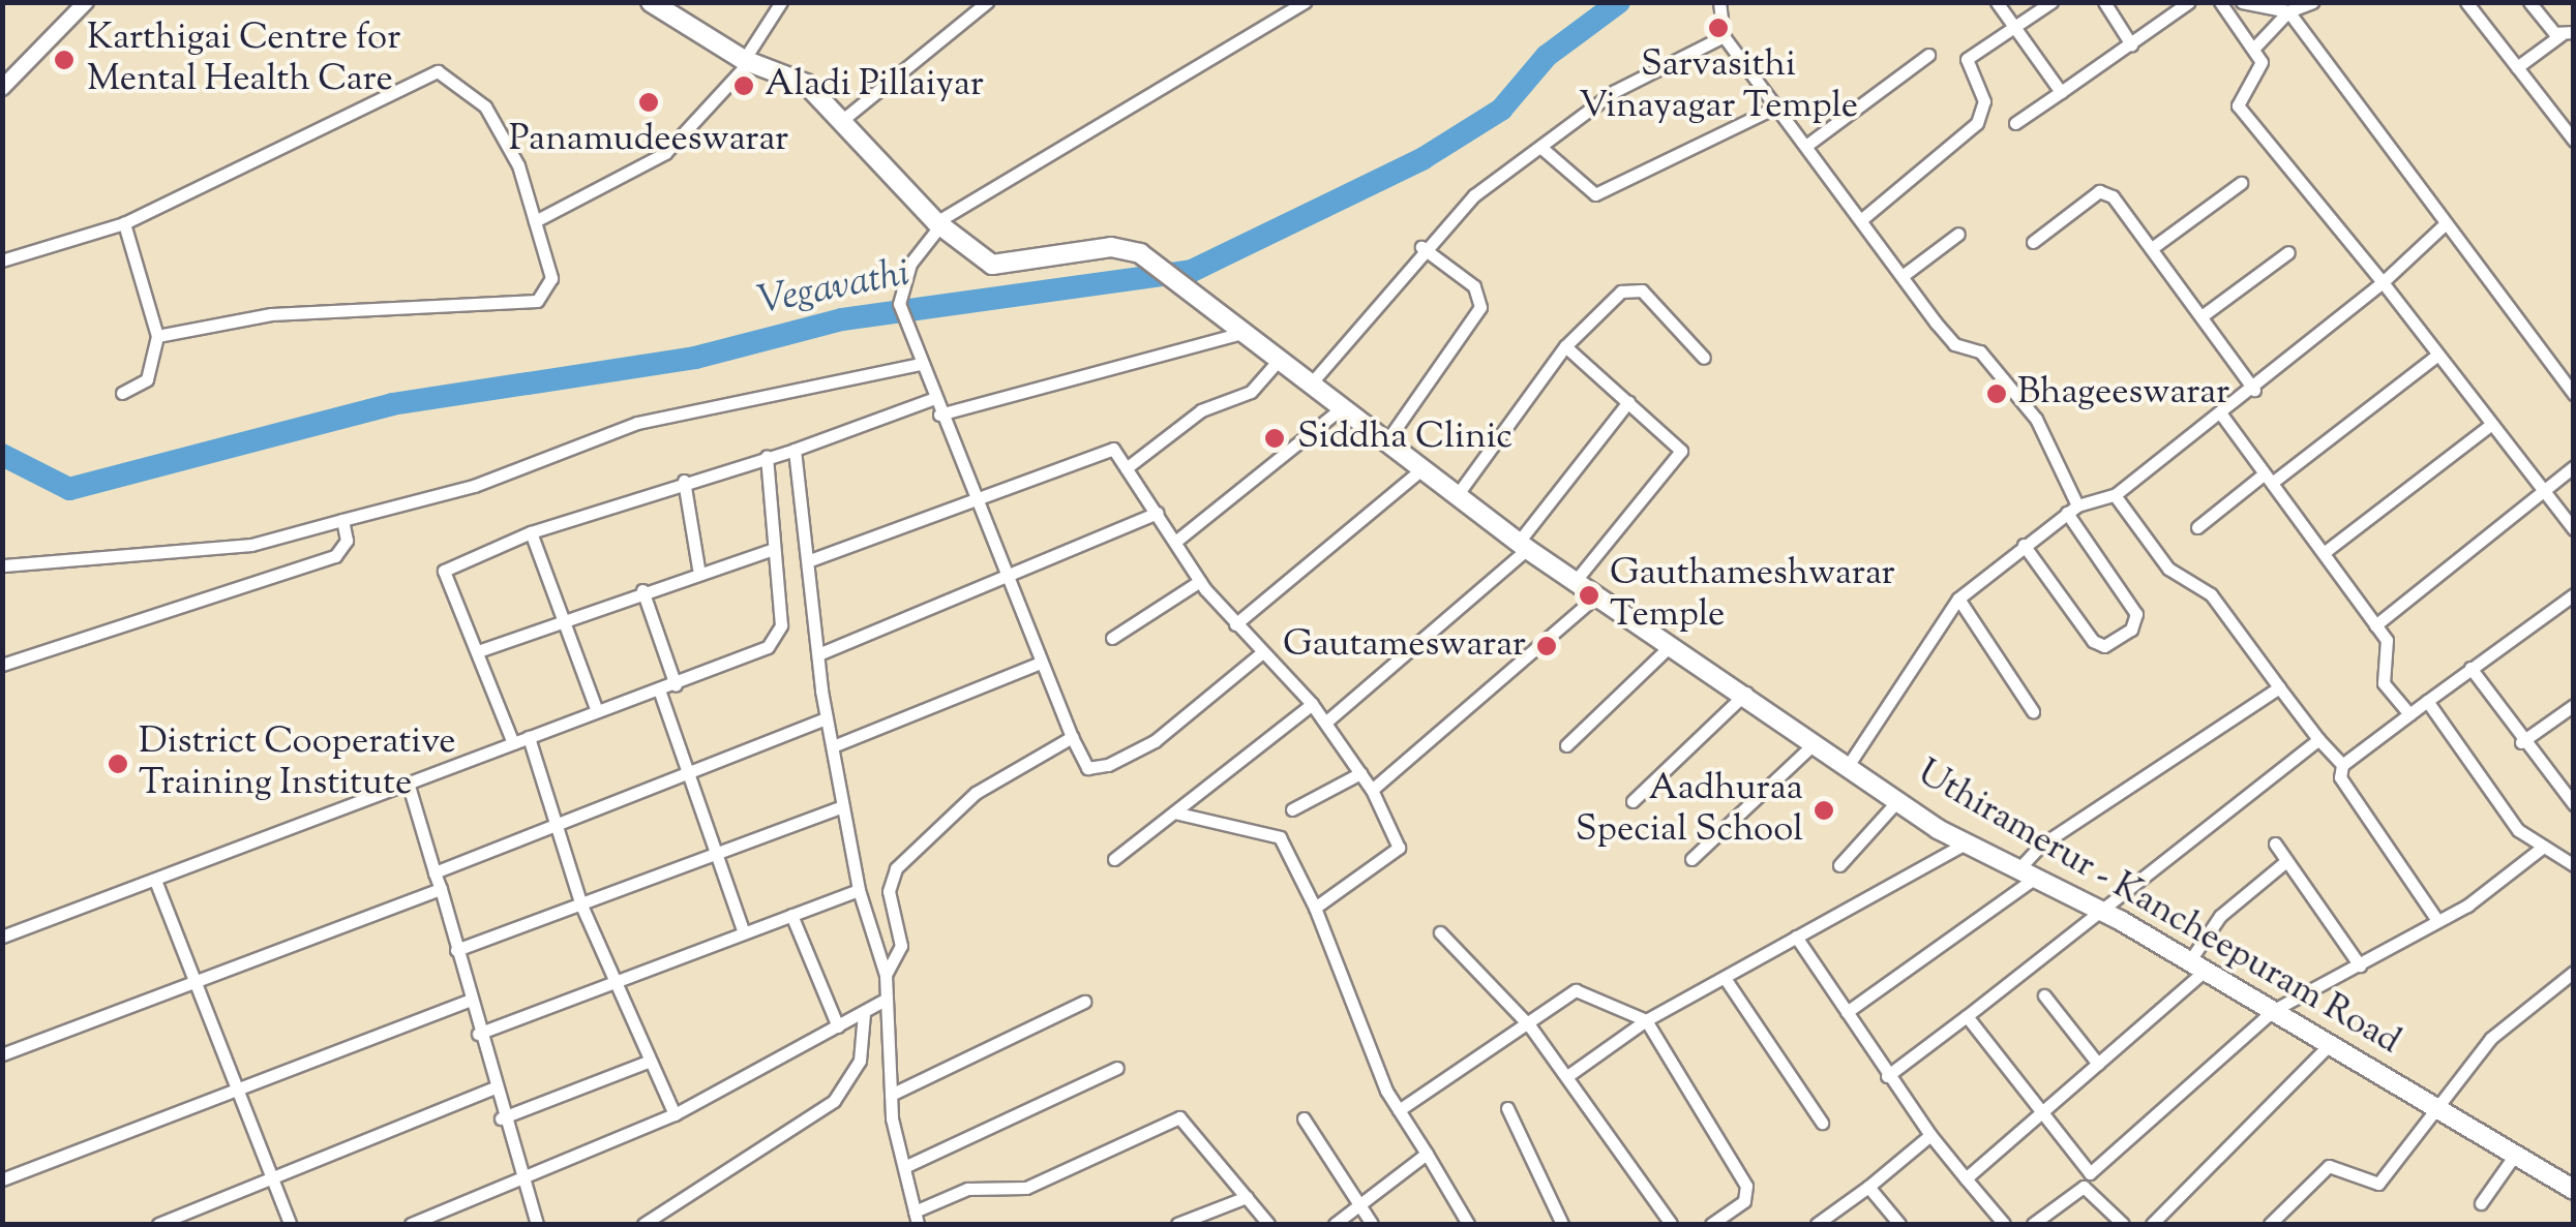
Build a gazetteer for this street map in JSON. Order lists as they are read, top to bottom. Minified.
{"streets":{"main road":["Uthiramerur - Kancheepuram Road"]},"water":["Vegavathi"],"places":["Sarvasithi Vinayagar Temple","Karthigai Centre for Mental Health Care","Aladi Pillaiyar","Panamudeeswarar","Bhageeswarar","Siddha Clinic","Gauthameshwarar Temple","Gautameswarar","District Cooperative Training Institute","Aadhuraa Special School"]}
